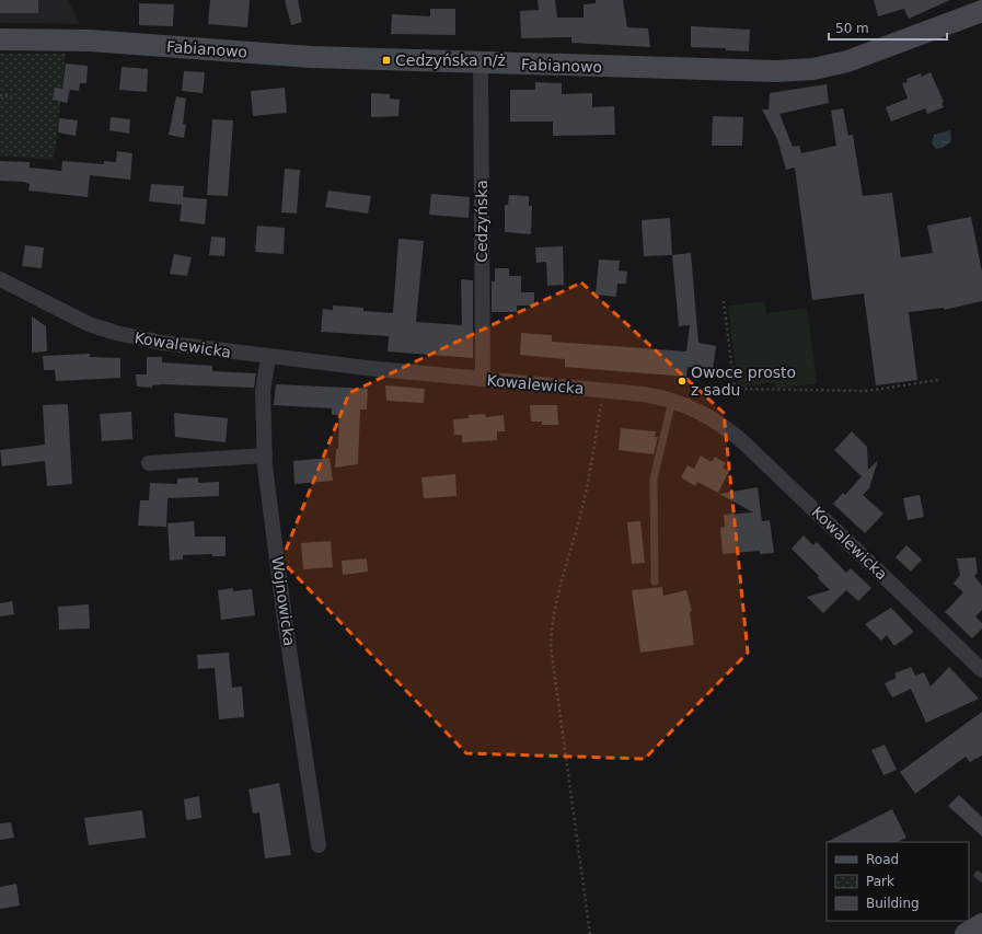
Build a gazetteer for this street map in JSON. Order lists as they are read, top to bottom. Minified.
{"streets":{"street":["Fabianowo","Cedzyńska","Kowalewicka","Wojnowicka"]},"crossings":[["Fabianowo","Cedzyńska"],["Cedzyńska","Kowalewicka"],["Kowalewicka","Wojnowicka"]],"places":{"transit":["Cedzyńska n/ż"],"other":["Owoce prosto z sadu"]},"legend":["Road","Park","Building"],"scale_bar":"50 m"}
